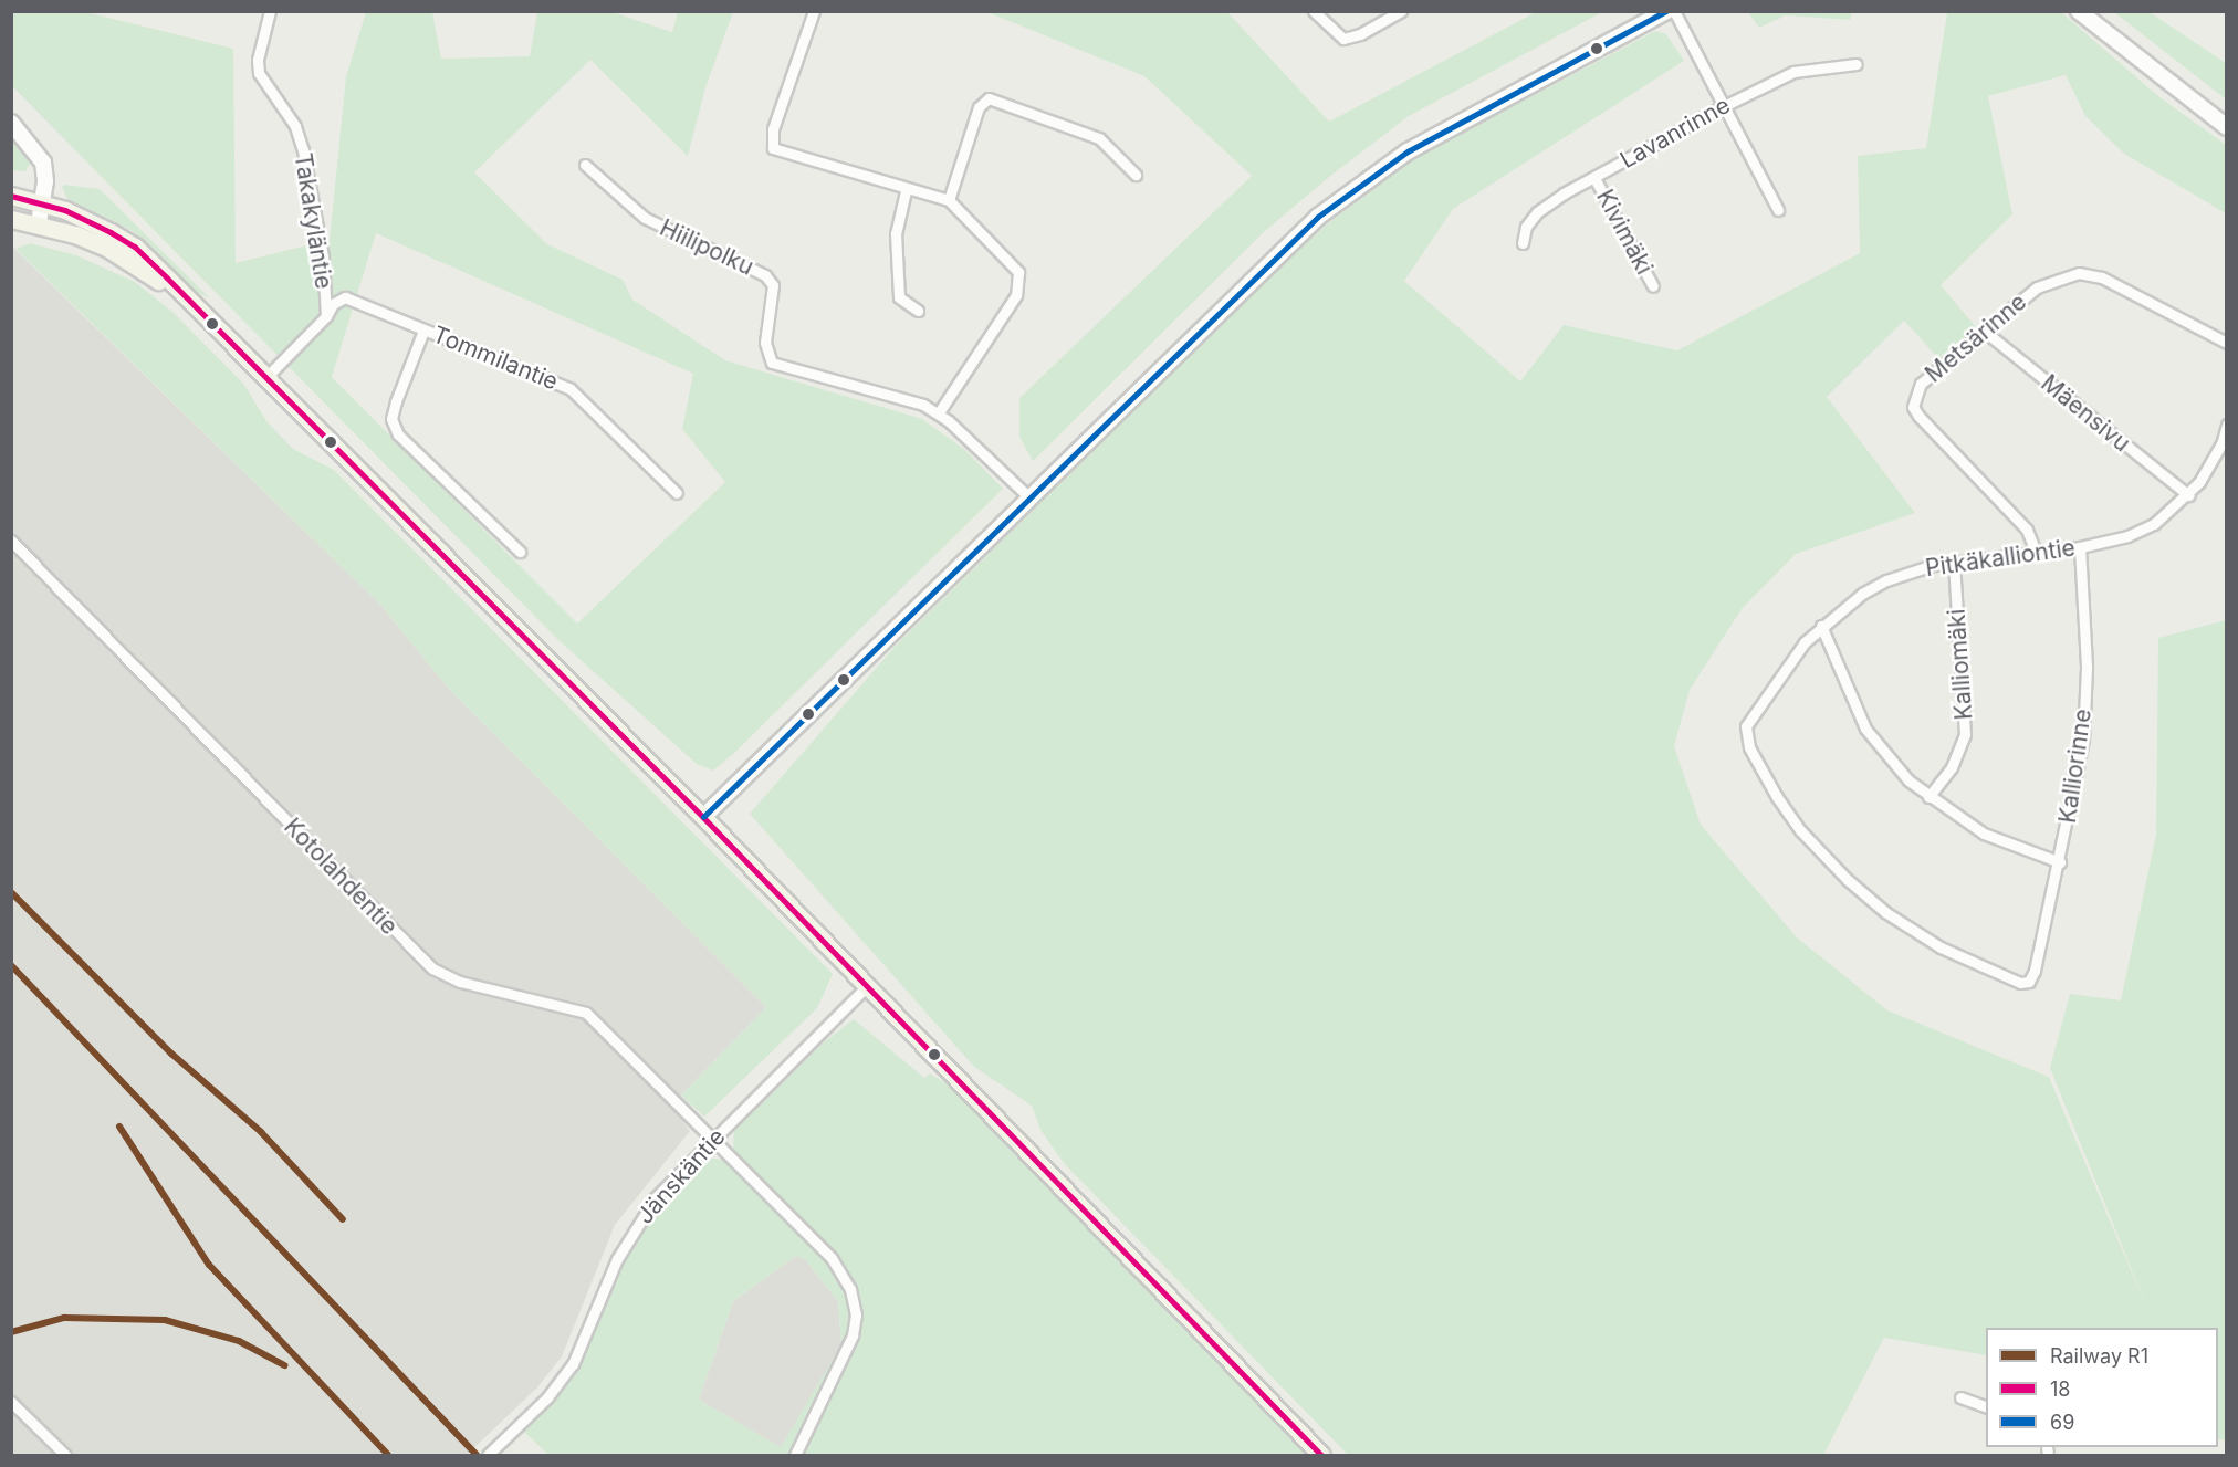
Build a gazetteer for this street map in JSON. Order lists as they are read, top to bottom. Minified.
{"streets":{"street":["Lavanrinne","Takakyläntie","Kivimäki","Hiilipolku","Metsärinne","Tommilantie","Mäensivu","Pitkäkalliontie","Kalliomäki","Kalliorinne","Kotolahdentie","Jänskäntie"]},"crossings":[["Lavanrinne","Kivimäki"],["Takakyläntie","Tommilantie"],["Metsärinne","Mäensivu"],["Metsärinne","Pitkäkalliontie"],["Mäensivu","Pitkäkalliontie"],["Pitkäkalliontie","Kalliomäki"],["Pitkäkalliontie","Kalliorinne"],["Kotolahdentie","Jänskäntie"]],"lines":["transit line 69","transit line 18","rail line R1"],"legend":["Railway R1","18","69"]}
